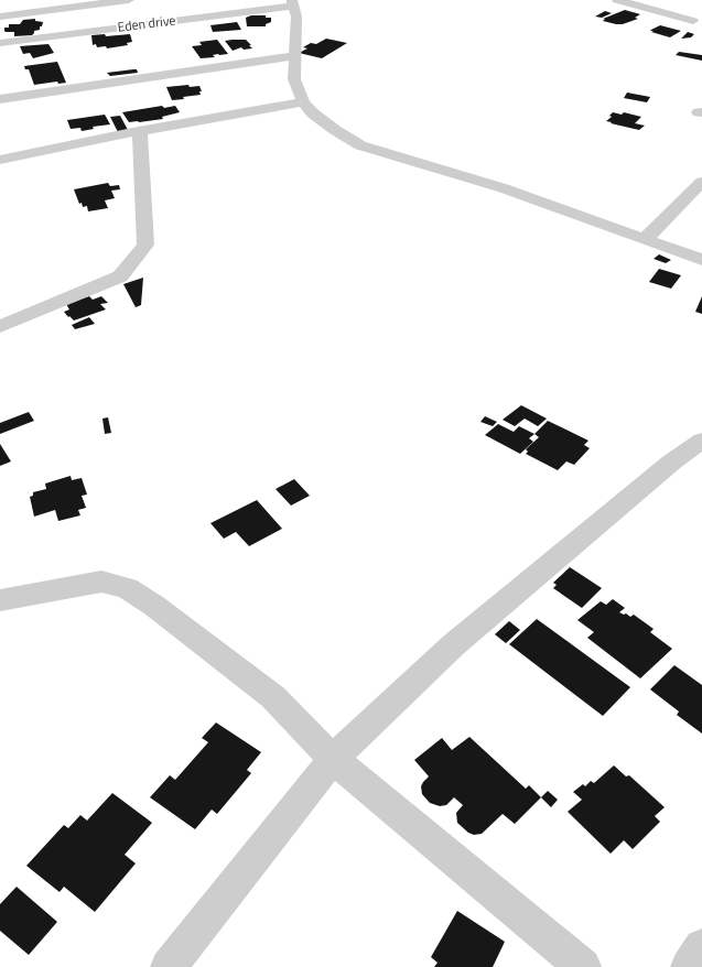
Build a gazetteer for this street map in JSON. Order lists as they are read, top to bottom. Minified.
{"streets":{"street":["Eden drive"]}}
